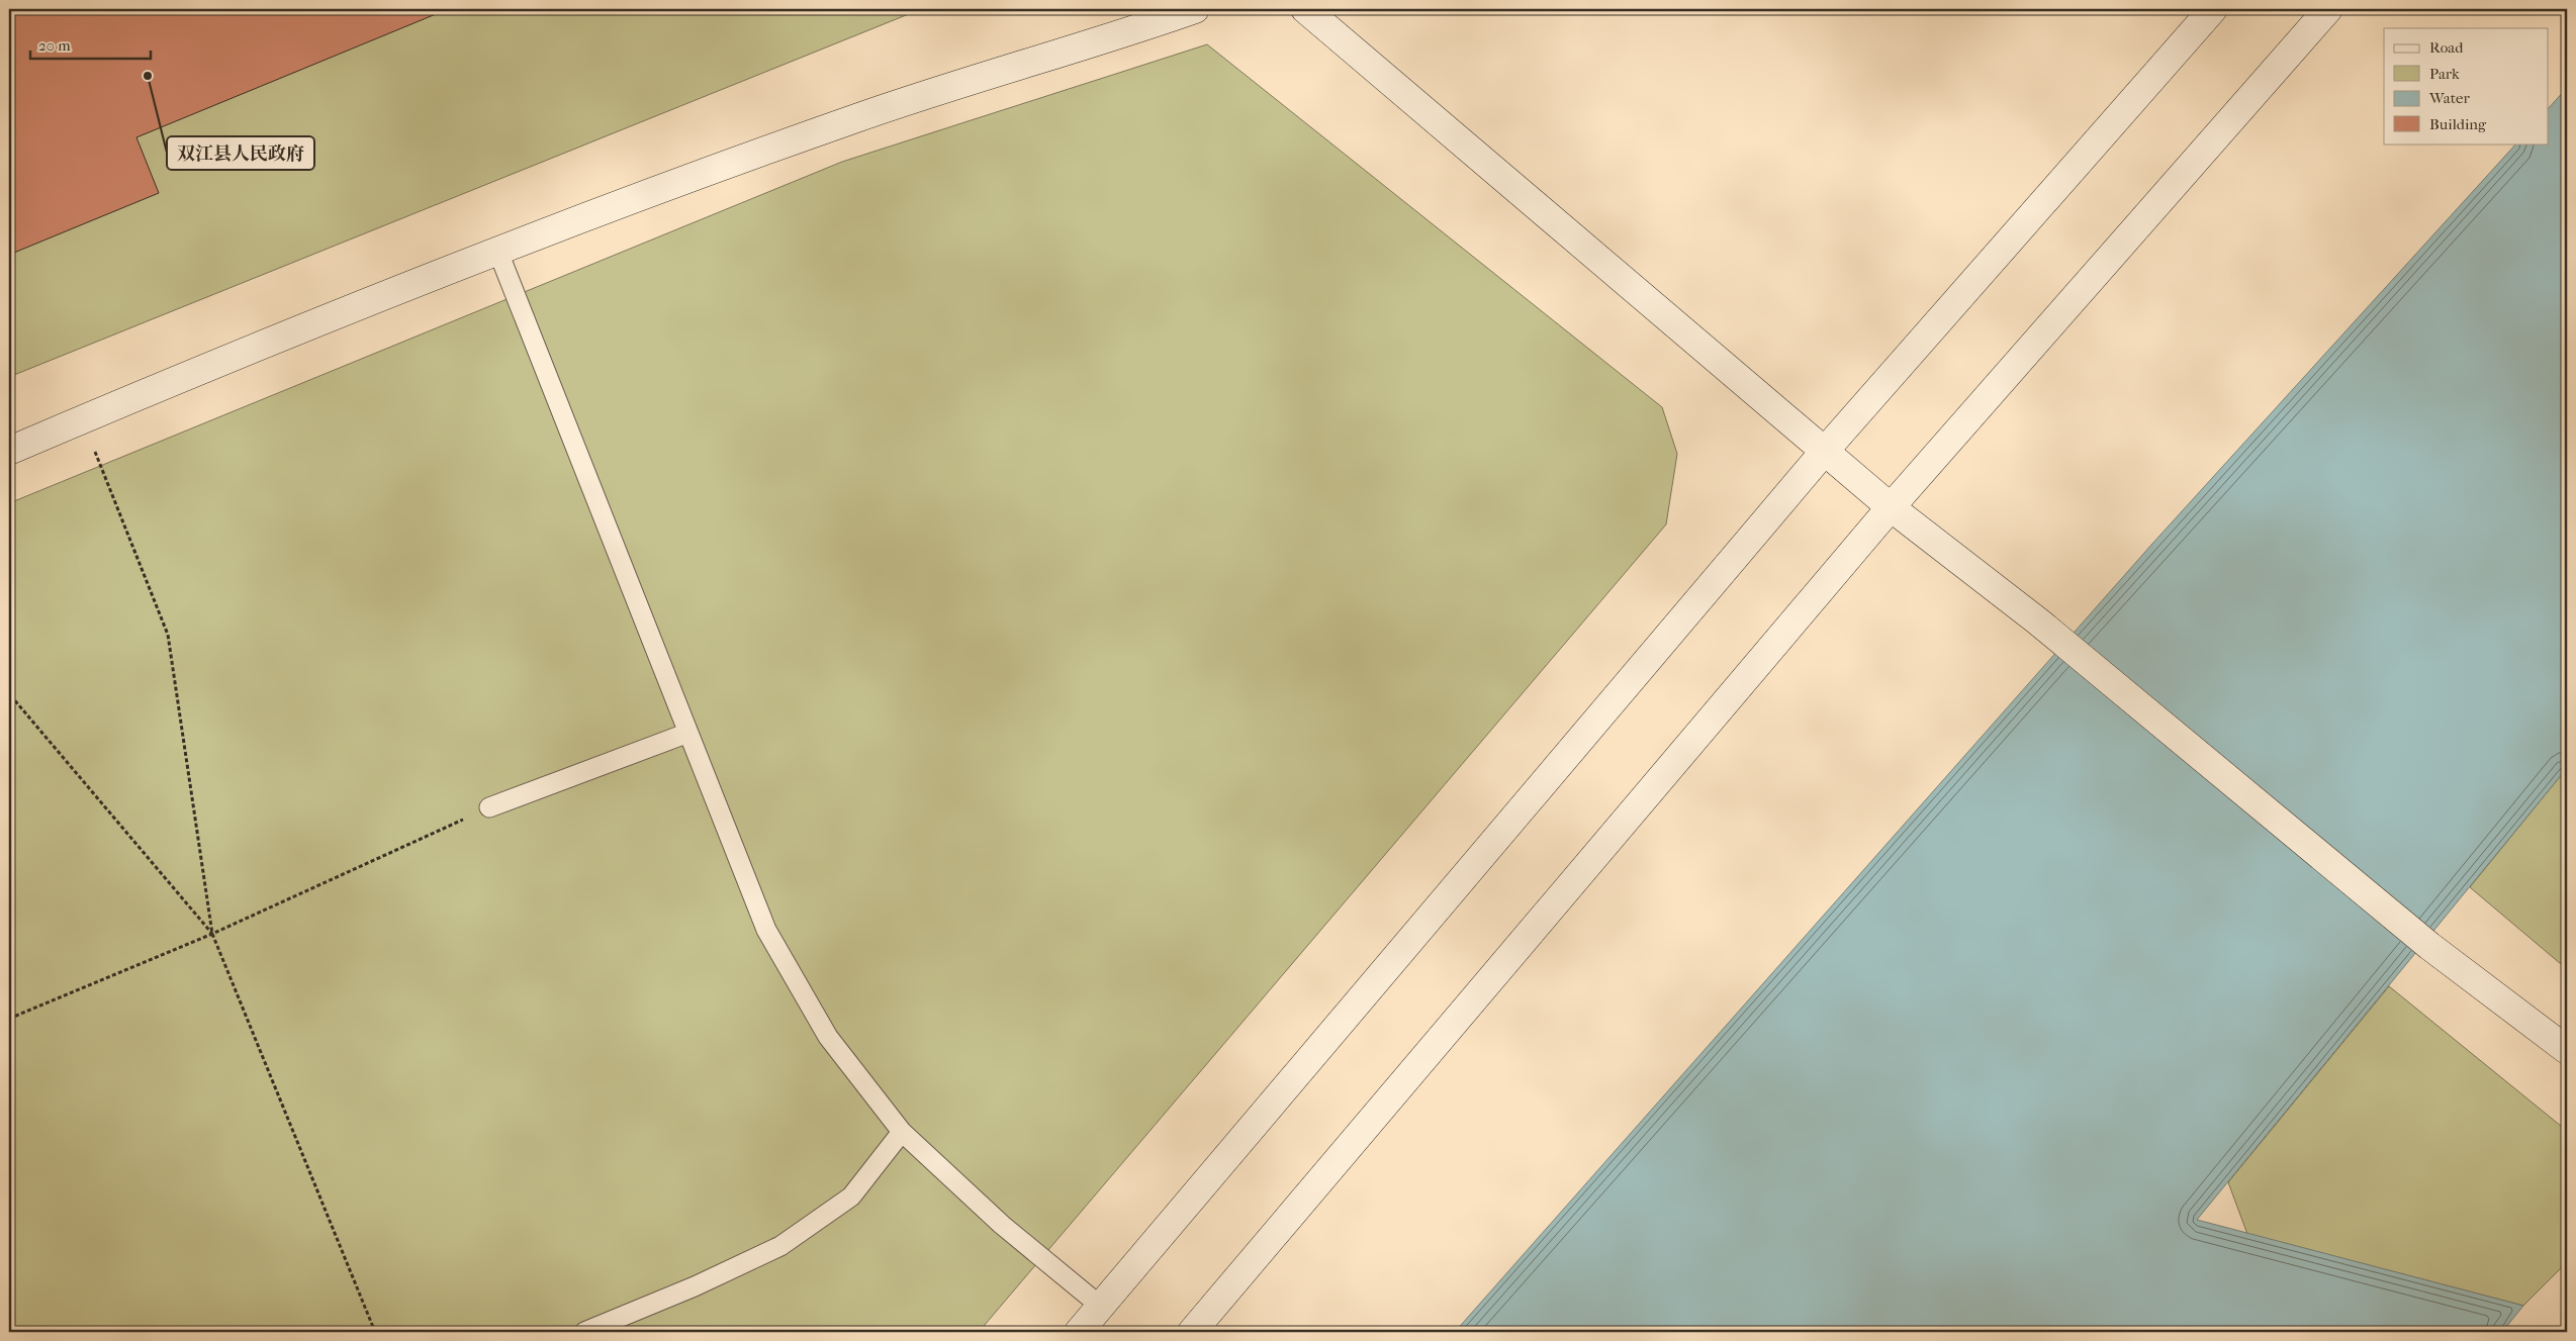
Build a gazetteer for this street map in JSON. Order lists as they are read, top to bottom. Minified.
{"places":["双江县人民政府"],"legend":["Road","Park","Water","Building"],"scale_bar":"20 m"}
